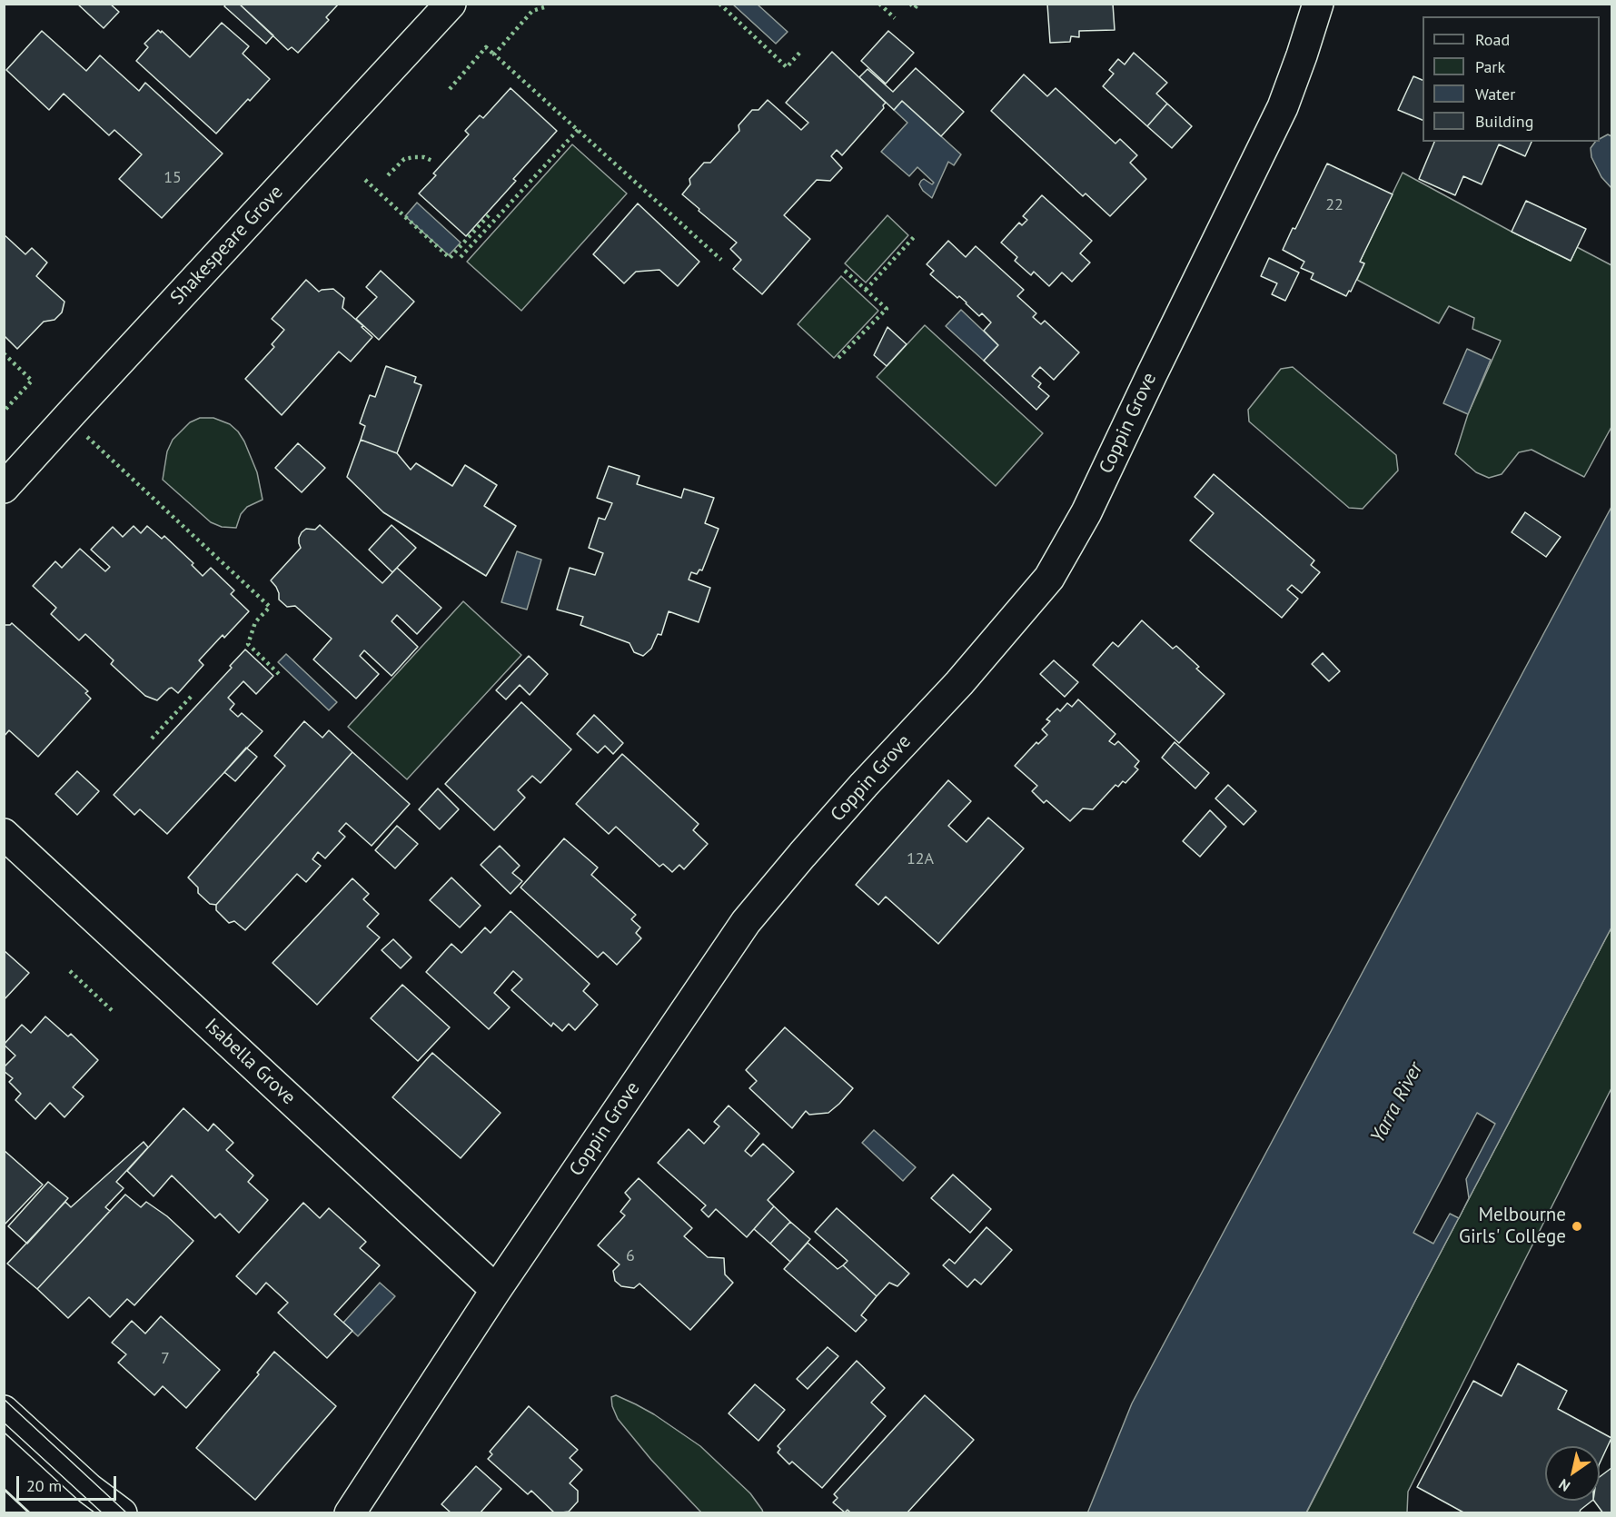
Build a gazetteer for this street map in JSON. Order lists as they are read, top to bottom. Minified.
{"streets":{"street":["Shakespeare Grove","Coppin Grove","Isabella Grove"]},"crossings":[["Coppin Grove","Isabella Grove"]],"water":["Yarra River"],"places":["Melbourne Girls' College"],"house_numbers":["15","22","12A","6","7"],"legend":["Road","Park","Water","Building"],"scale_bar":"20 m","north":"bottom left"}
